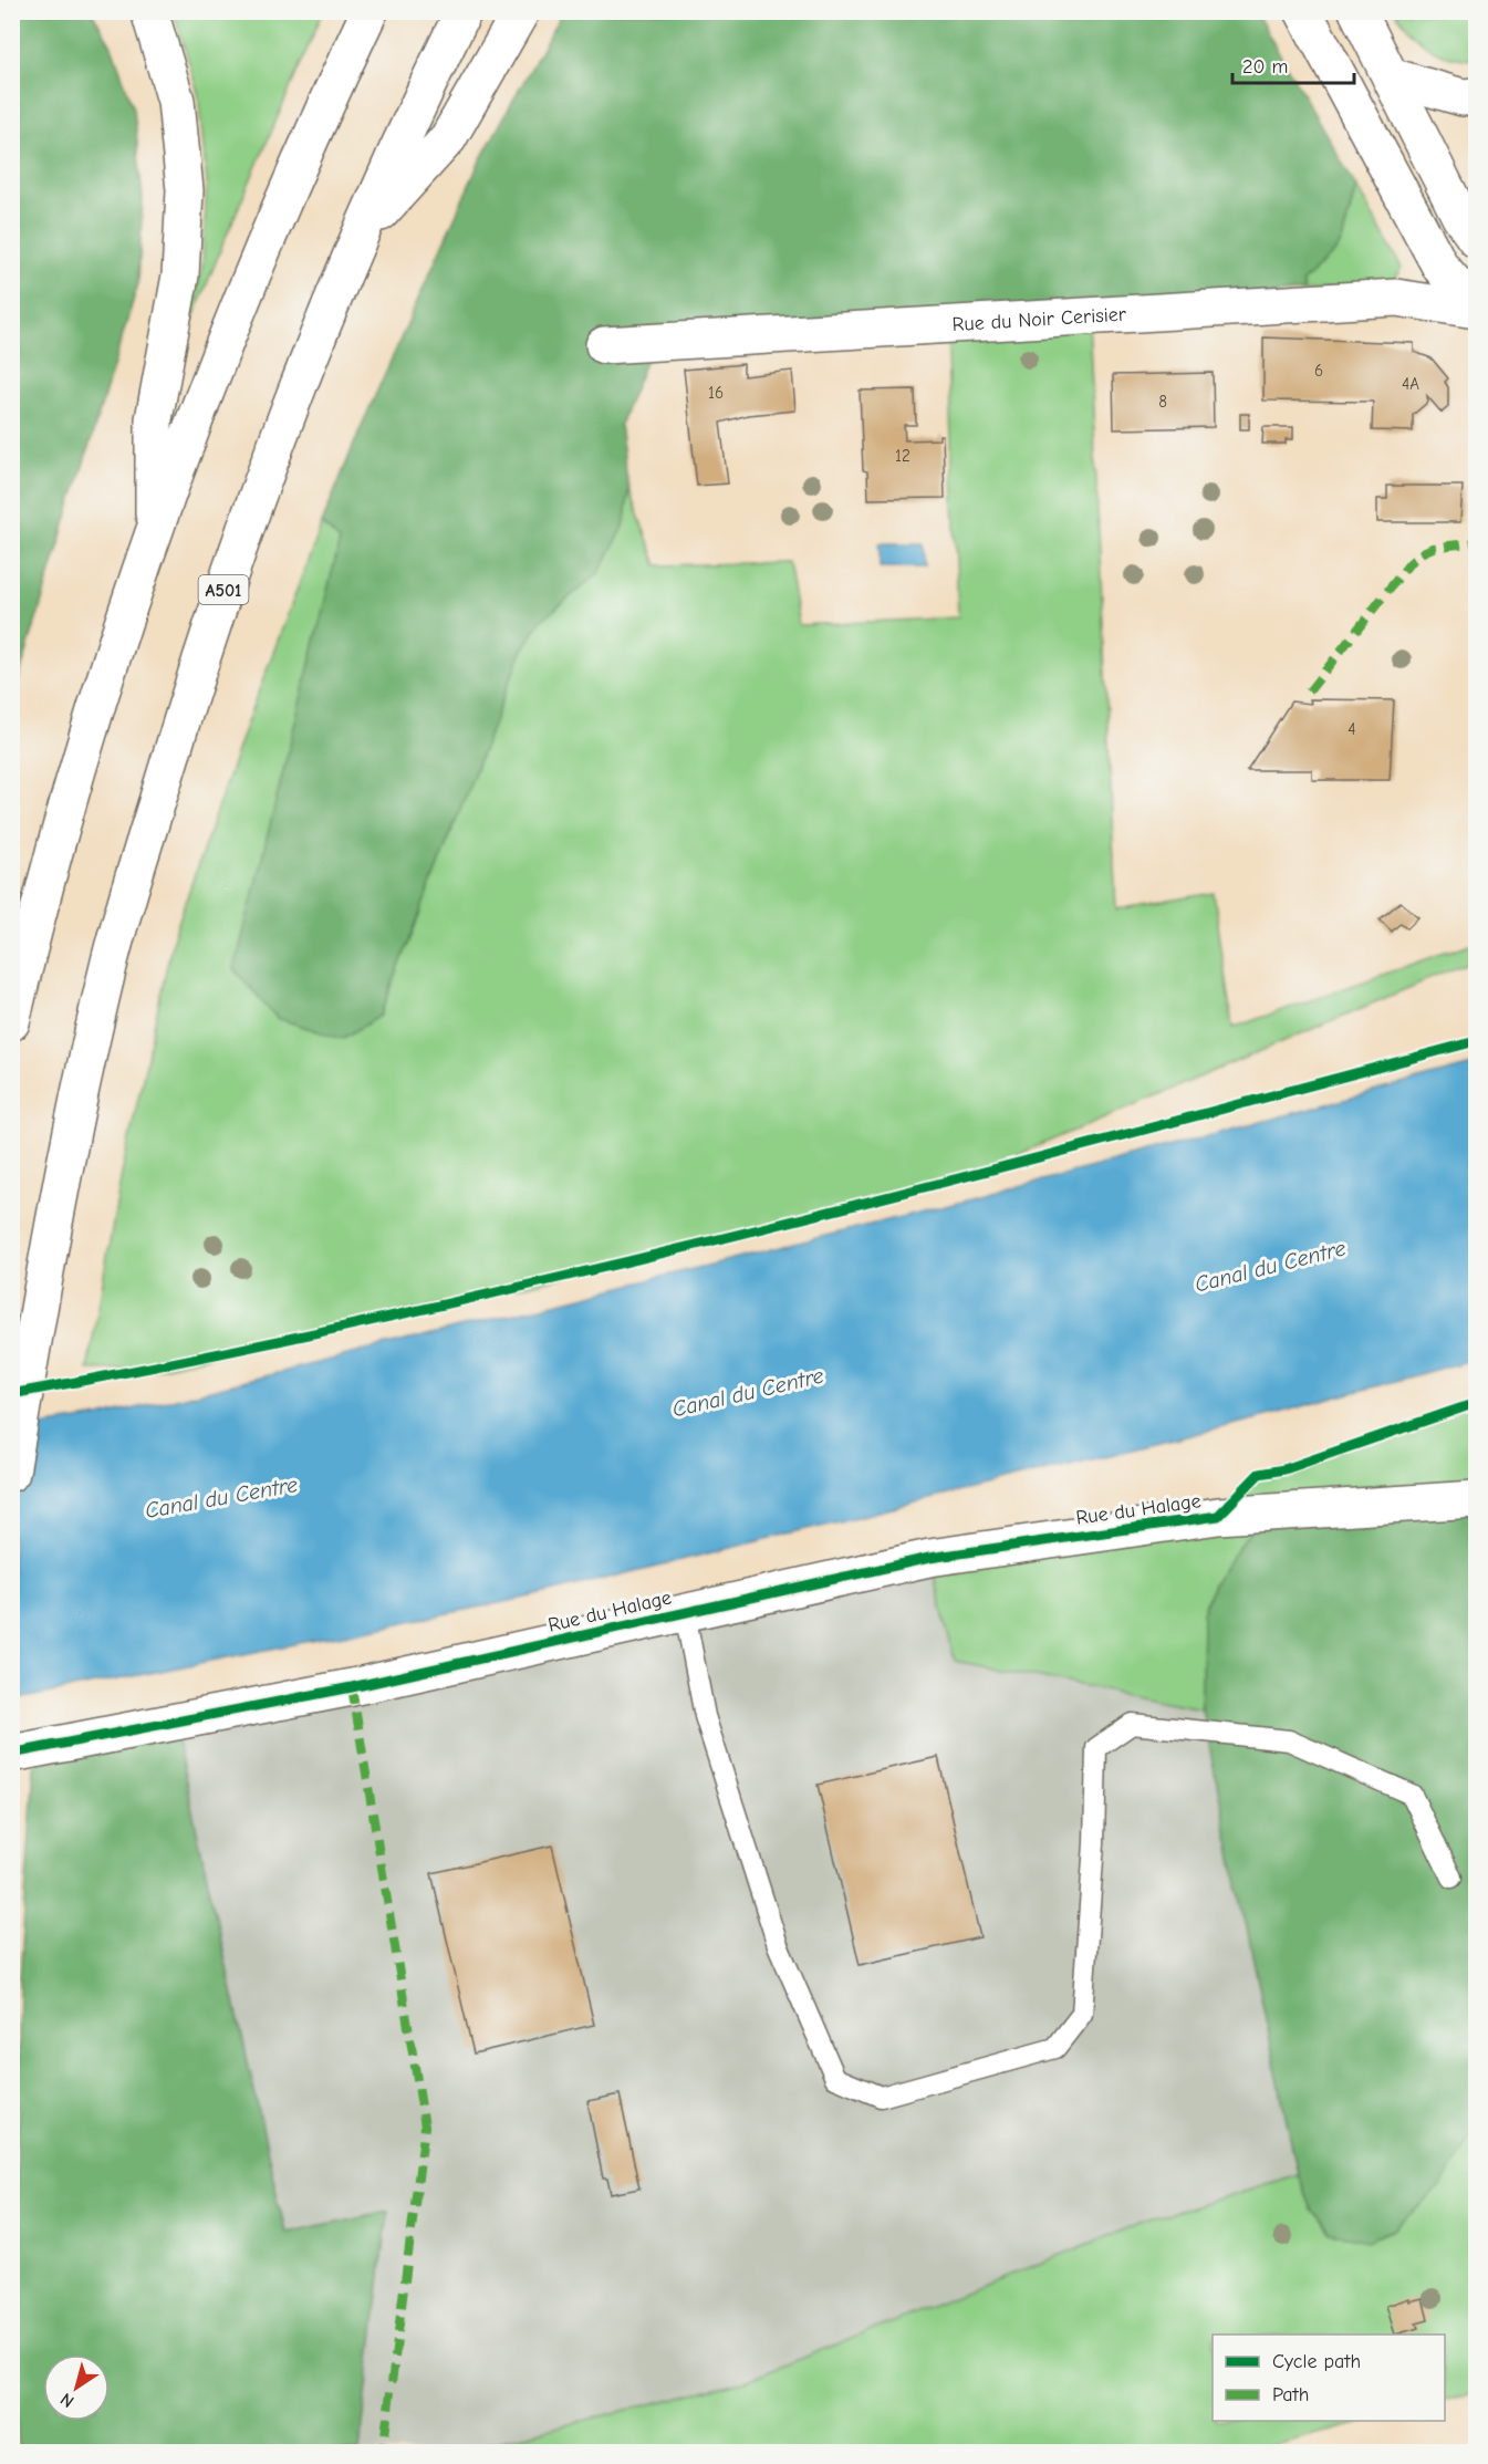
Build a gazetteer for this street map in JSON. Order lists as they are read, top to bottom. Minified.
{"streets":{"main road":["Rue du Noir Cerisier","A501","Rue du Halage"]},"water":["Canal du Centre"],"house_numbers":["6","4A","16","8","12","4"],"legend":["Cycle path","Path"],"scale_bar":"20 m","north":"bottom left"}
